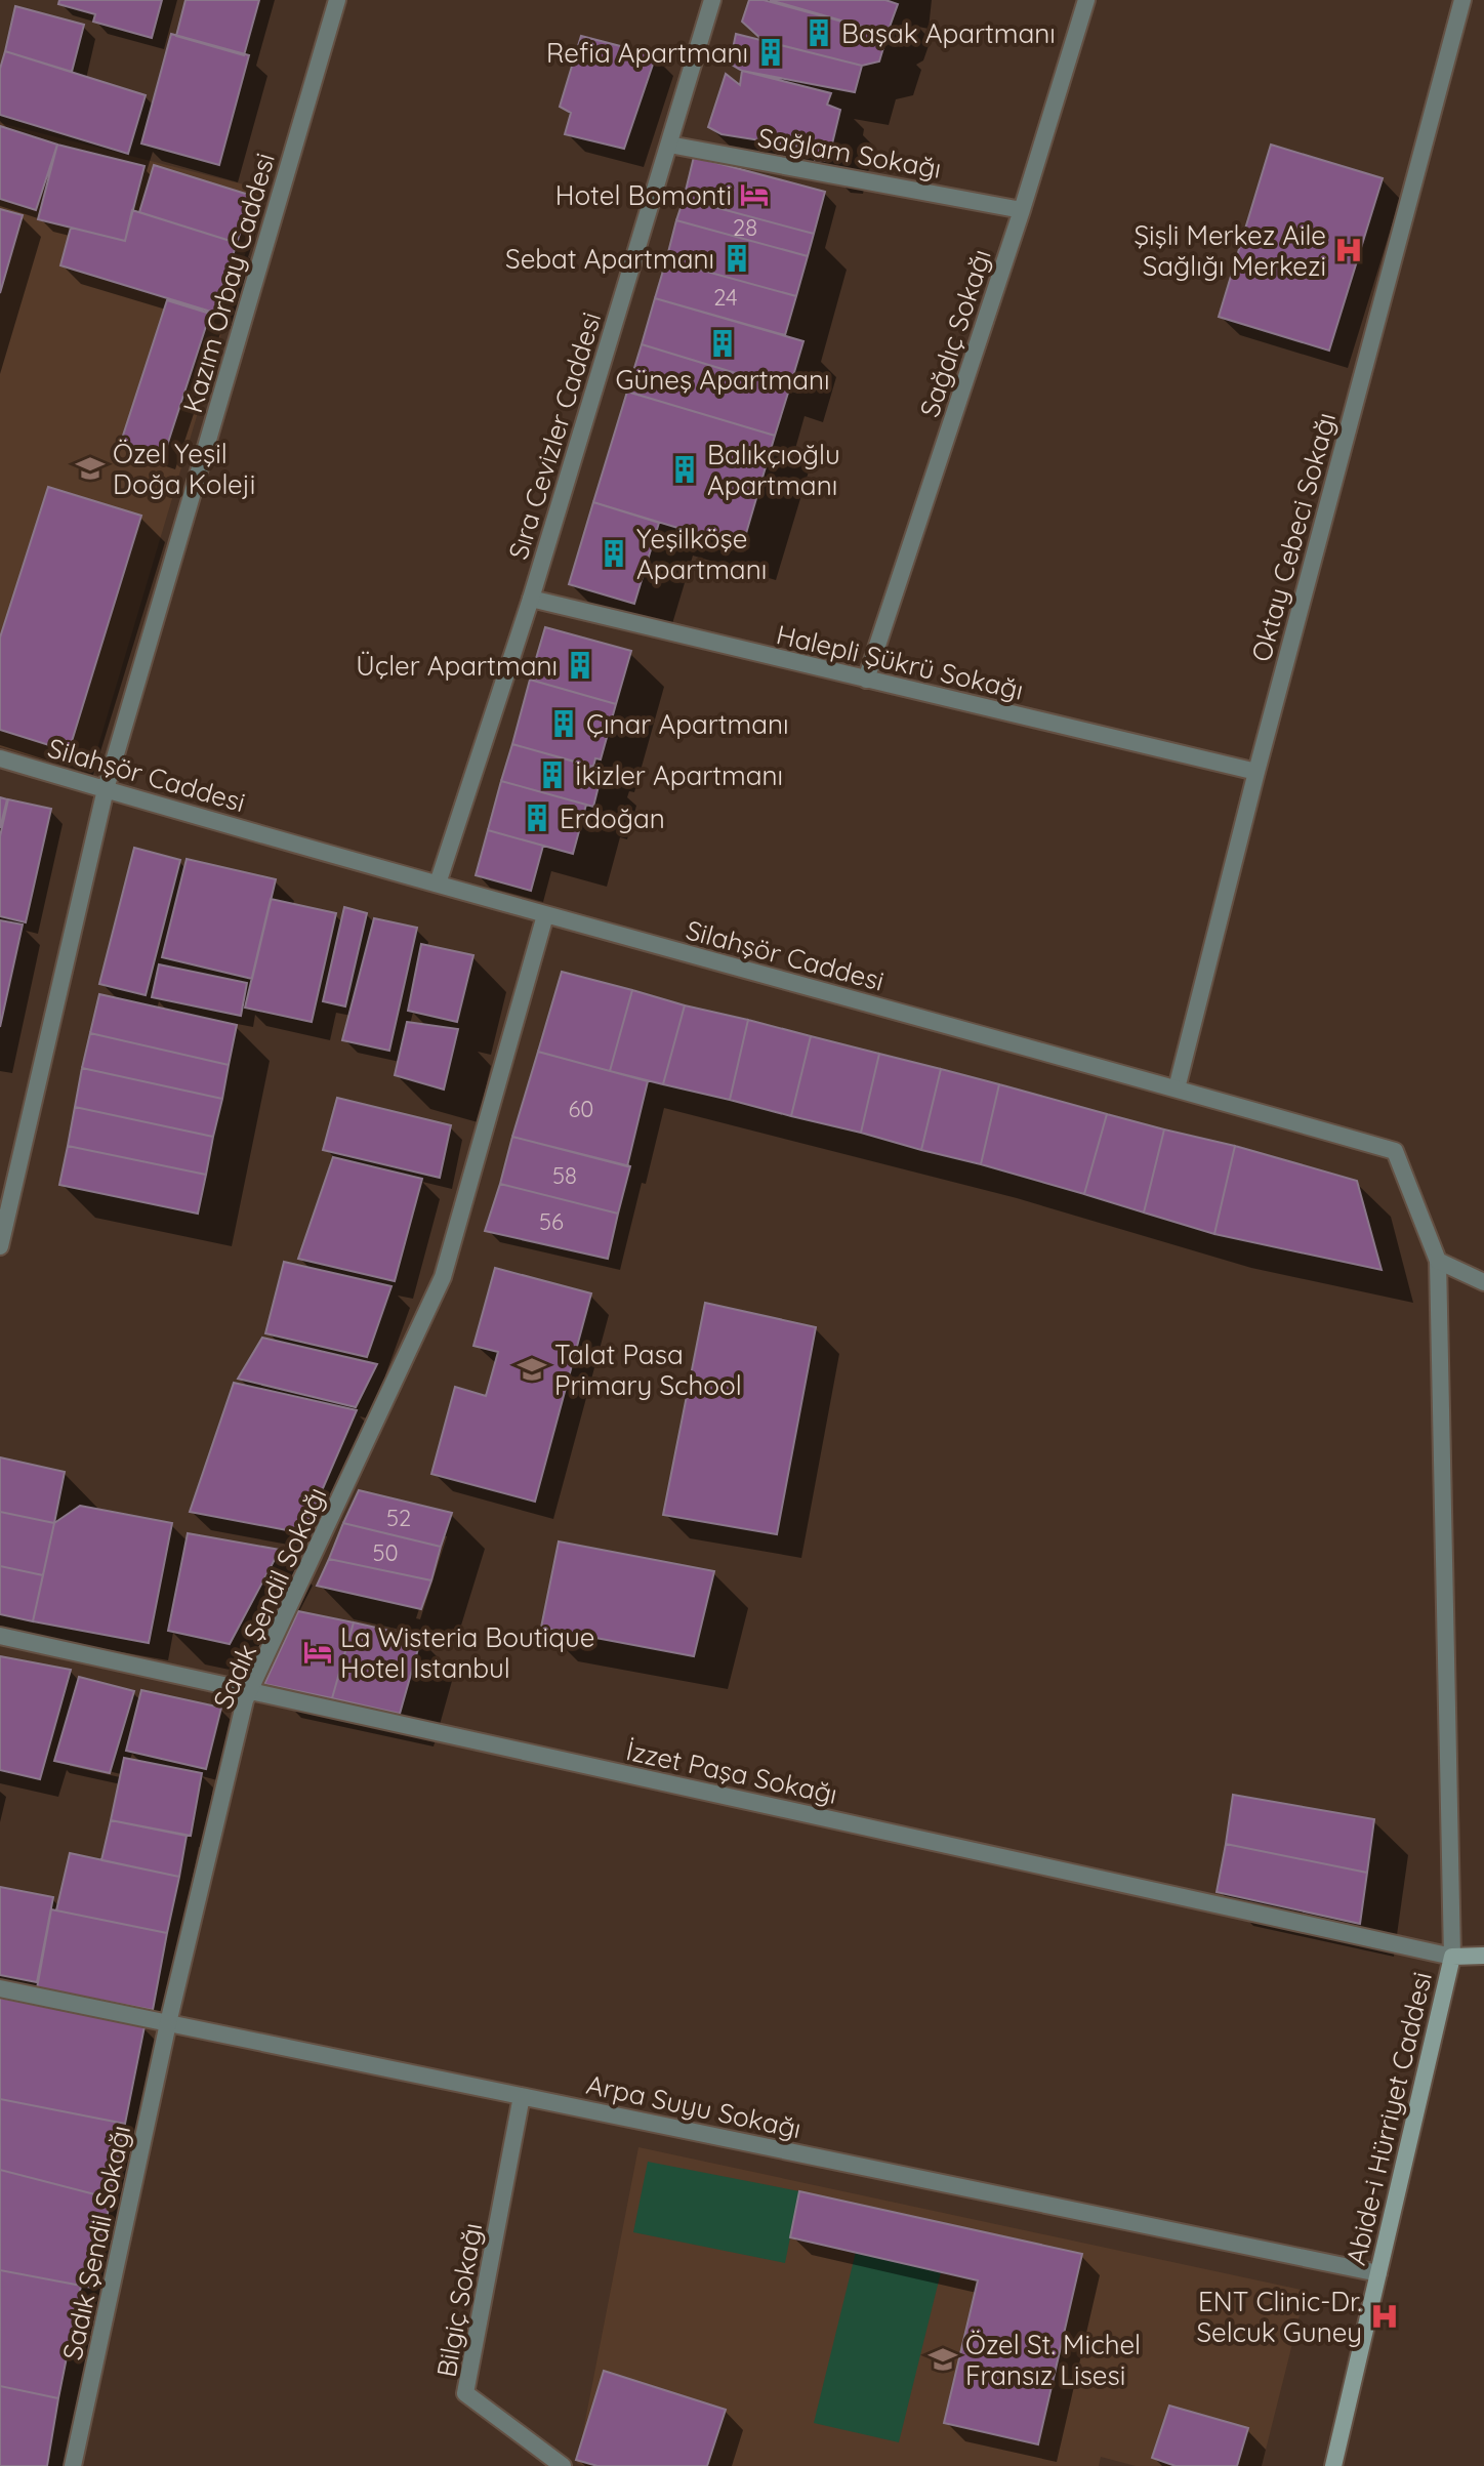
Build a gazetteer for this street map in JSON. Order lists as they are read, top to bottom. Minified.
{"streets":{"main road":["Abide-i Hürriyet Caddesi"],"street":["Sağlam Sokağı","Kazım Orbay Caddesi","Sağdıç Sokağı","Sıra Cevizler Caddesi","Oktay Cebeci Sokağı","Halepli Şükrü Sokağı","Silahşör Caddesi","Sadık Şendil Sokağı","İzzet Paşa Sokağı","Arpa Suyu Sokağı","Bilgiç Sokağı"]},"crossings":[["Sağlam Sokağı","Sağdıç Sokağı"],["Sağlam Sokağı","Sıra Cevizler Caddesi"],["Kazım Orbay Caddesi","Silahşör Caddesi"],["Sağdıç Sokağı","Halepli Şükrü Sokağı"],["Sıra Cevizler Caddesi","Halepli Şükrü Sokağı"],["Sıra Cevizler Caddesi","Silahşör Caddesi"],["Oktay Cebeci Sokağı","Halepli Şükrü Sokağı"],["Oktay Cebeci Sokağı","Silahşör Caddesi"],["Silahşör Caddesi","Sadık Şendil Sokağı"],["Sadık Şendil Sokağı","İzzet Paşa Sokağı"],["Sadık Şendil Sokağı","Arpa Suyu Sokağı"],["İzzet Paşa Sokağı","Abide-i Hürriyet Caddesi"],["Arpa Suyu Sokağı","Abide-i Hürriyet Caddesi"],["Arpa Suyu Sokağı","Bilgiç Sokağı"]],"places":{"building":["Başak Apartmanı","Refia Apartmanı","Sebat Apartmanı","Güneş Apartmanı","Balıkçıoğlu Apartmanı","Yeşilköşe Apartmanı","Üçler Apartmanı","Çınar Apartmanı","İkizler Apartmanı","Erdoğan"],"hotel":["Hotel Bomonti","La Wisteria Boutique Hotel Istanbul"],"hospital":["Şişli Merkez Aile Sağlığı Merkezi","ENT Clinic-Dr. Selcuk Guney"],"school or university":["Özel Yeşil Doğa Koleji","Talat Pasa Primary School","Özel St. Michel Fransız Lisesi"]},"house_numbers":["28","24","60","58","56","52","50"]}
